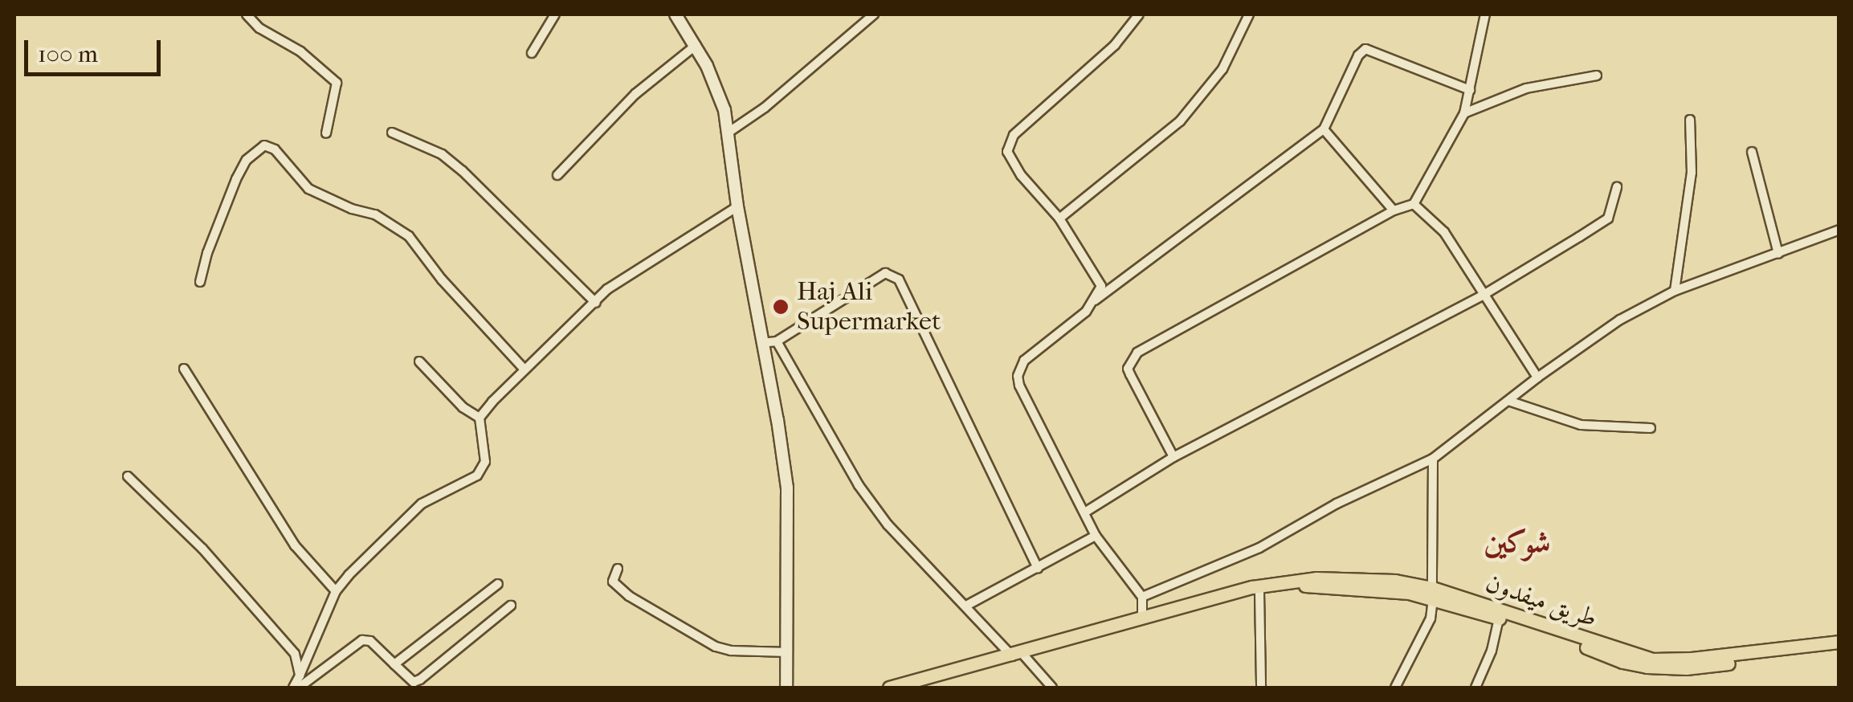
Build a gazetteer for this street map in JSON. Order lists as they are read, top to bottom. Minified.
{"streets":{"main road":["طريق ميفدون"]},"districts":["شوكين"],"places":["Haj Ali Supermarket"],"scale_bar":"100 m"}
